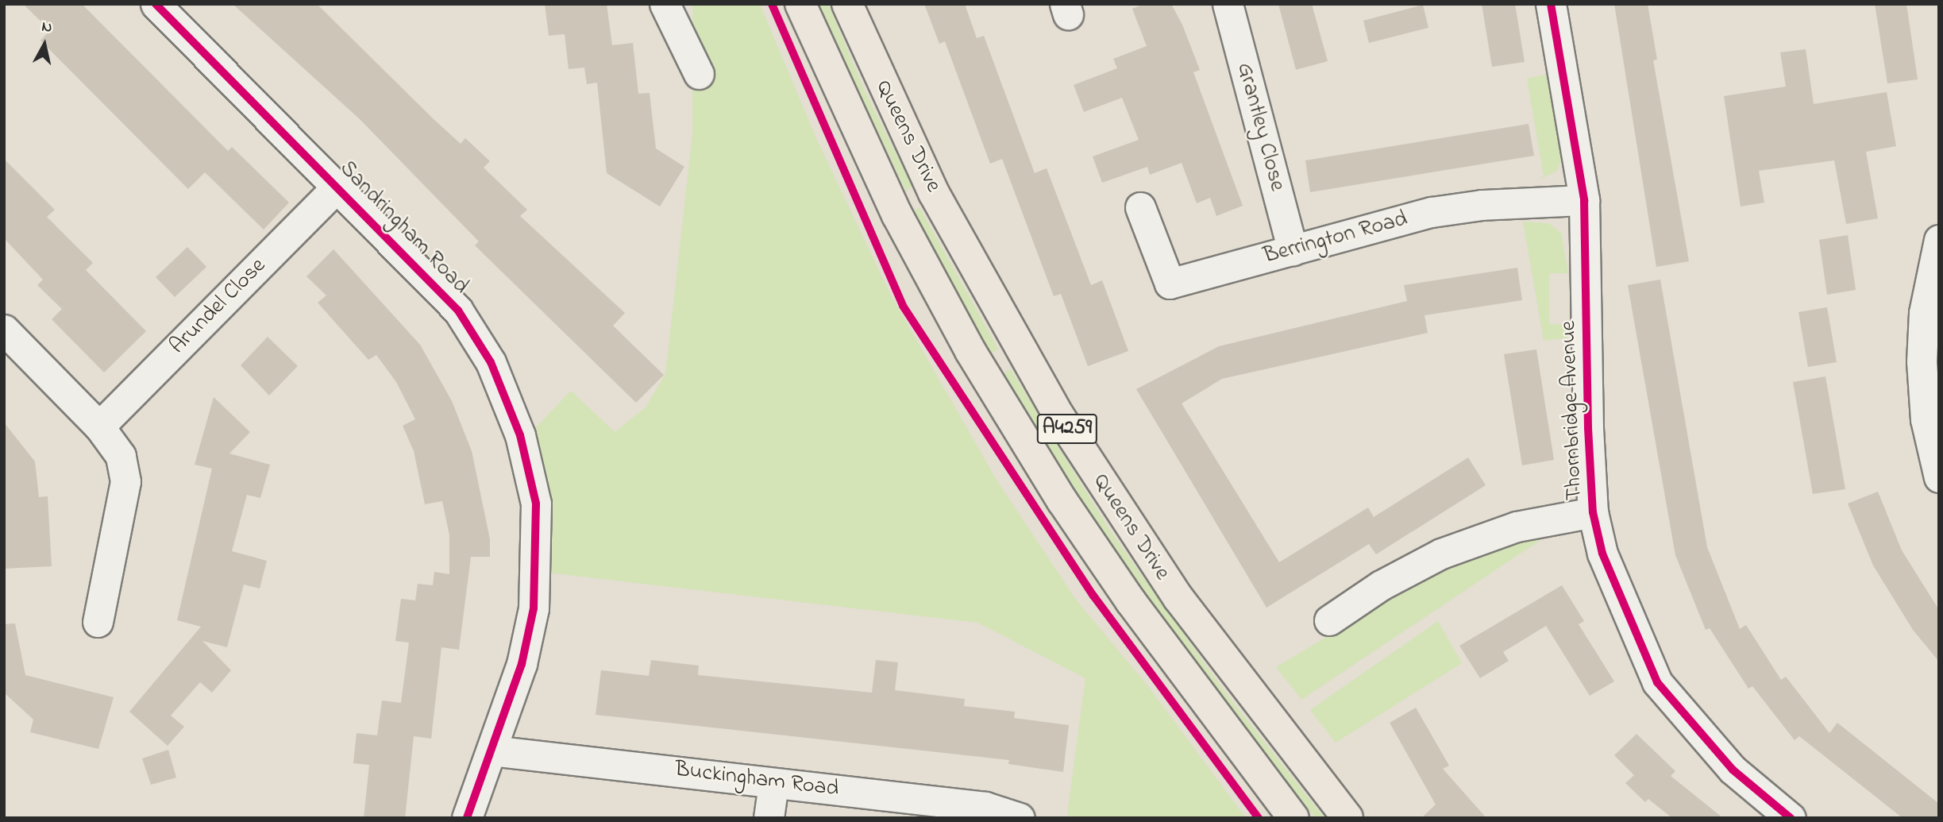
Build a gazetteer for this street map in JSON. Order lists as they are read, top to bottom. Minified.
{"streets":{"main road":["Queens Drive","A4259"],"street":["Grantley Close","Sandringham Road","Berrington Road","Arundel Close","Thornbridge Avenue","Buckingham Road"]},"crossings":[["Grantley Close","Berrington Road"],["Sandringham Road","Arundel Close"],["Sandringham Road","Buckingham Road"],["Berrington Road","Thornbridge Avenue"]],"north":"top"}
